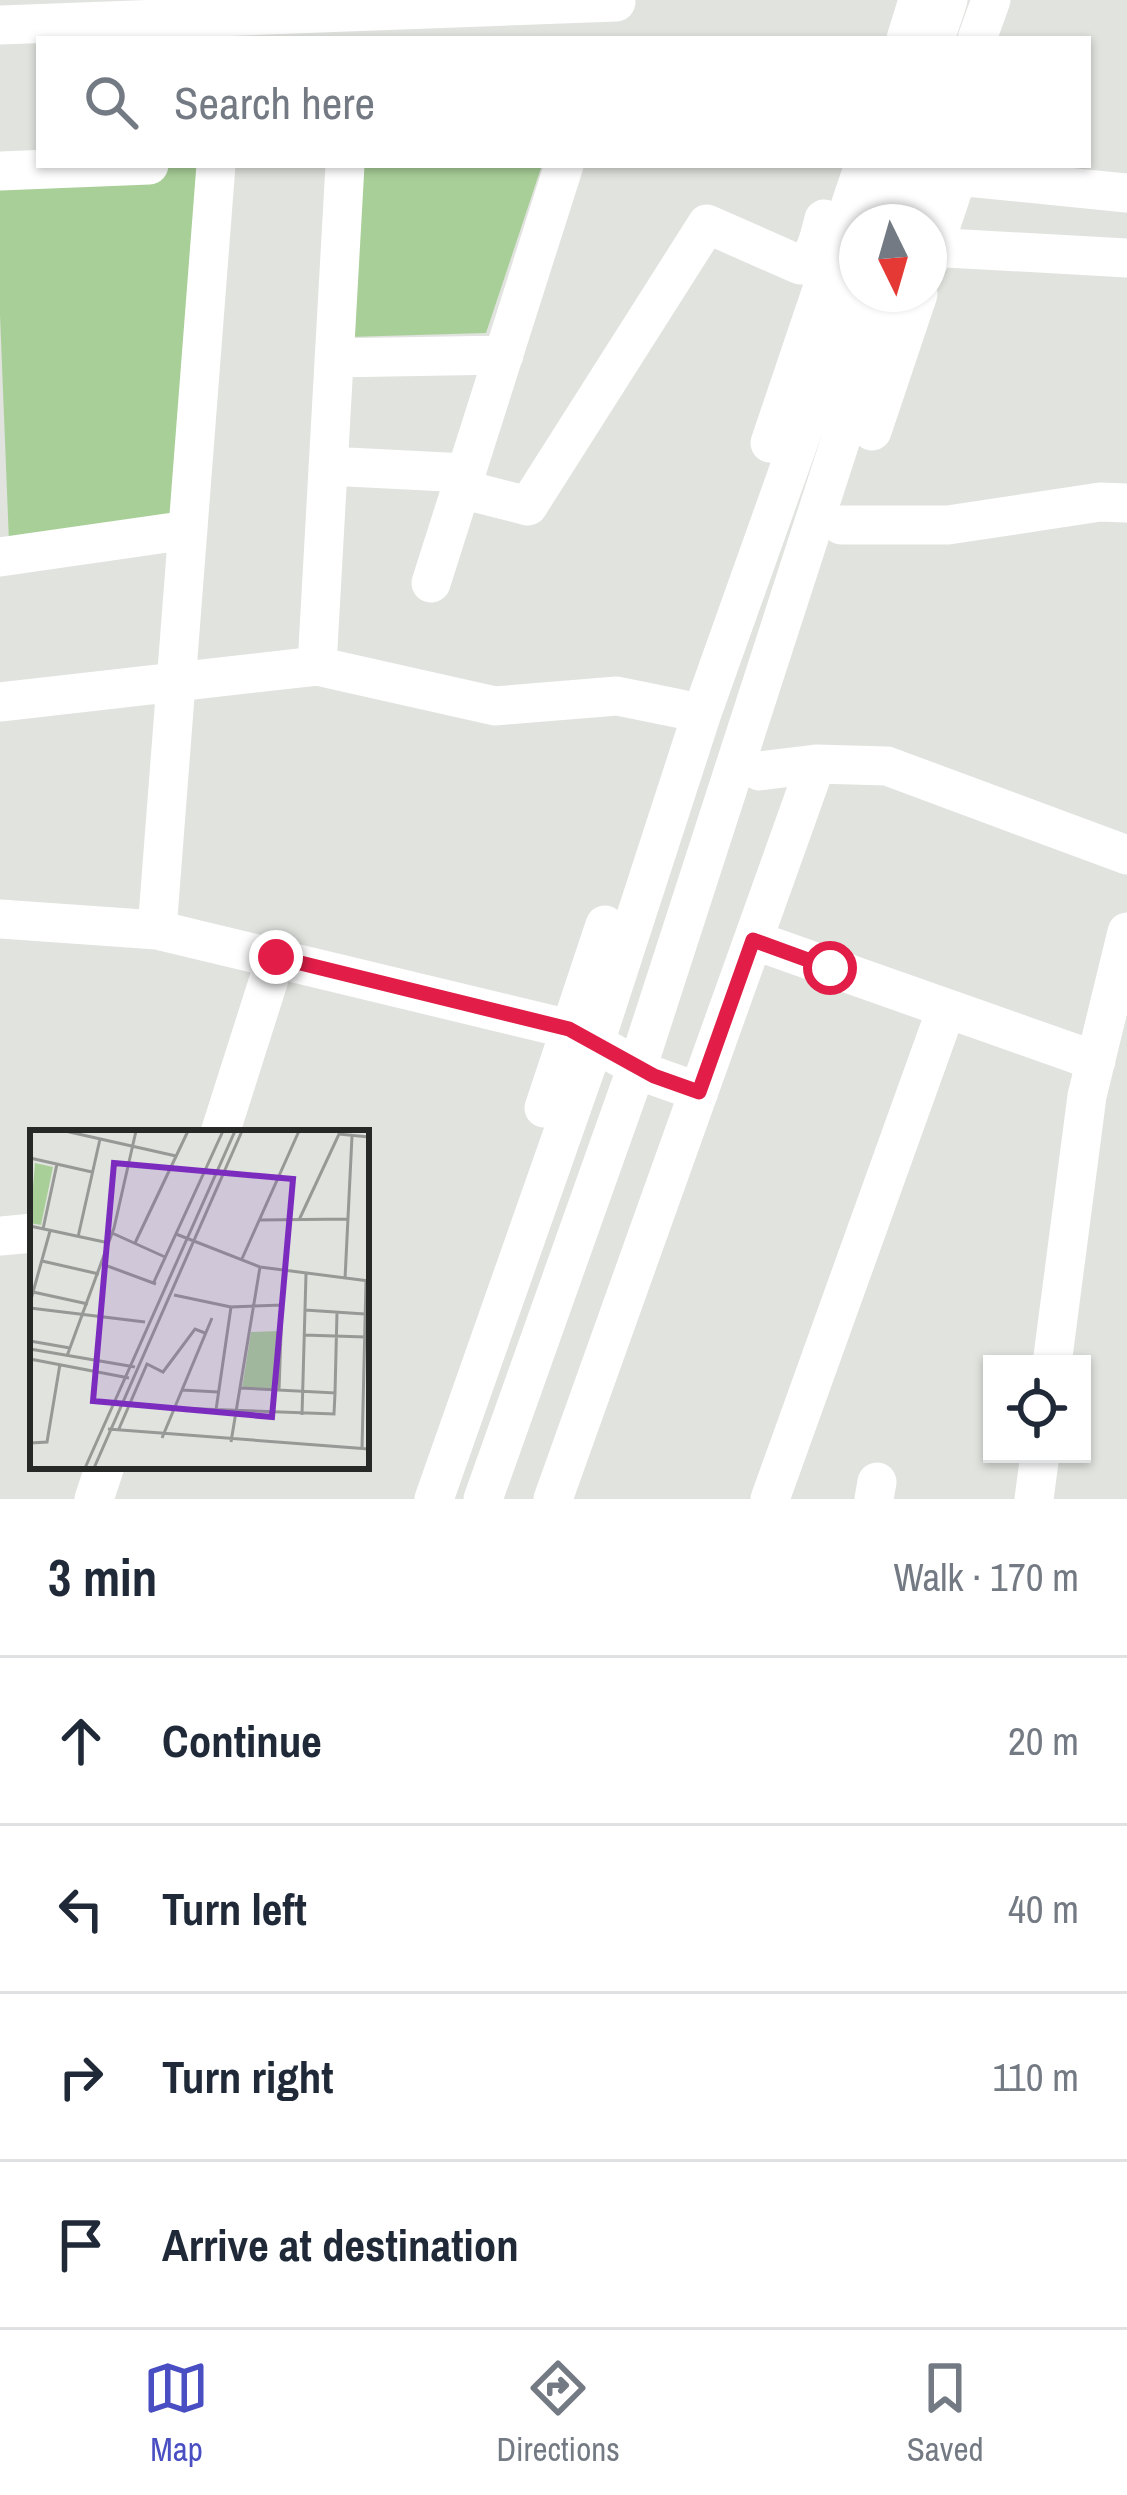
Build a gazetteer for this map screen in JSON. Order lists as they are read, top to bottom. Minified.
{"north":"bottom","page":{"search":"Search here","heading":["3 min","Walk · 170 m"],"list":[["Continue","20 m"],["Turn left","40 m"],["Turn right","110 m"],"Arrive at destination"],"nav":["Map","Directions","Saved"]}}
